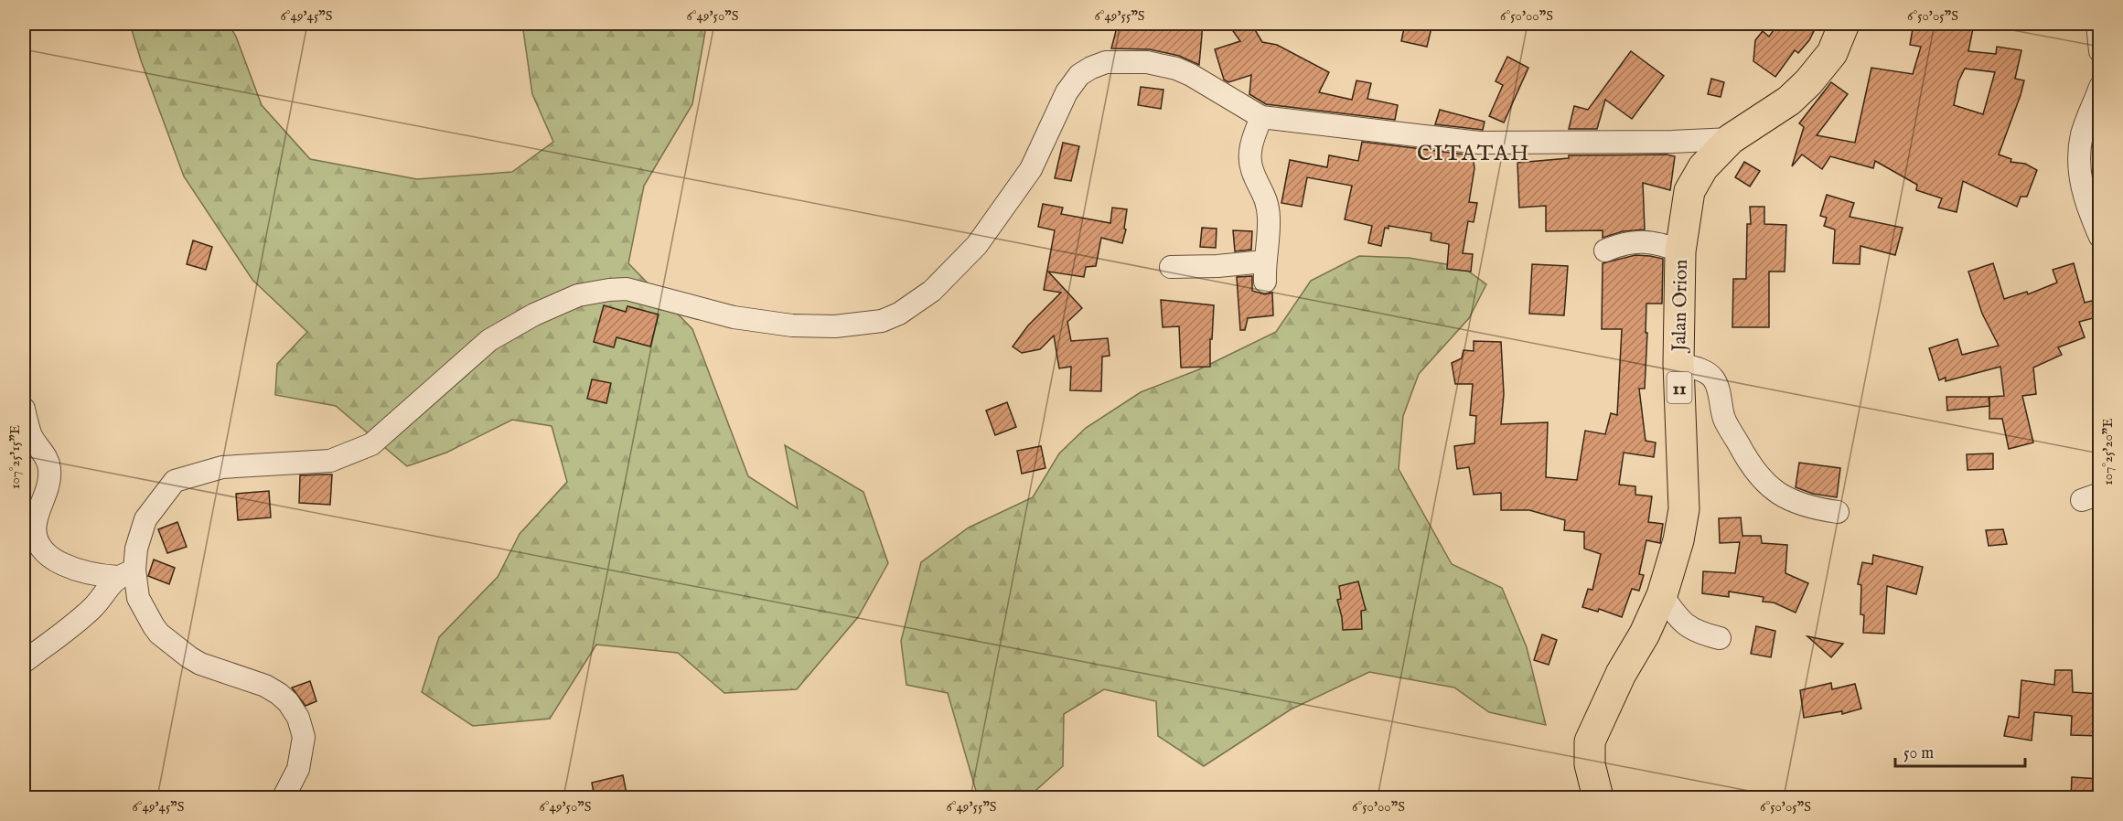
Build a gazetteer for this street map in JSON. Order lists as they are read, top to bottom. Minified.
{"streets":{"highway":["Jalan Orion","11"]},"districts":["CITATAH"],"scale_bar":"50 m","coordinates":["6°49'45\"S","6°49'50\"S","6°49'55\"S","6°50'00\"S","6°50'05\"S","107°25'20\"E","107°25'15\"E"]}
